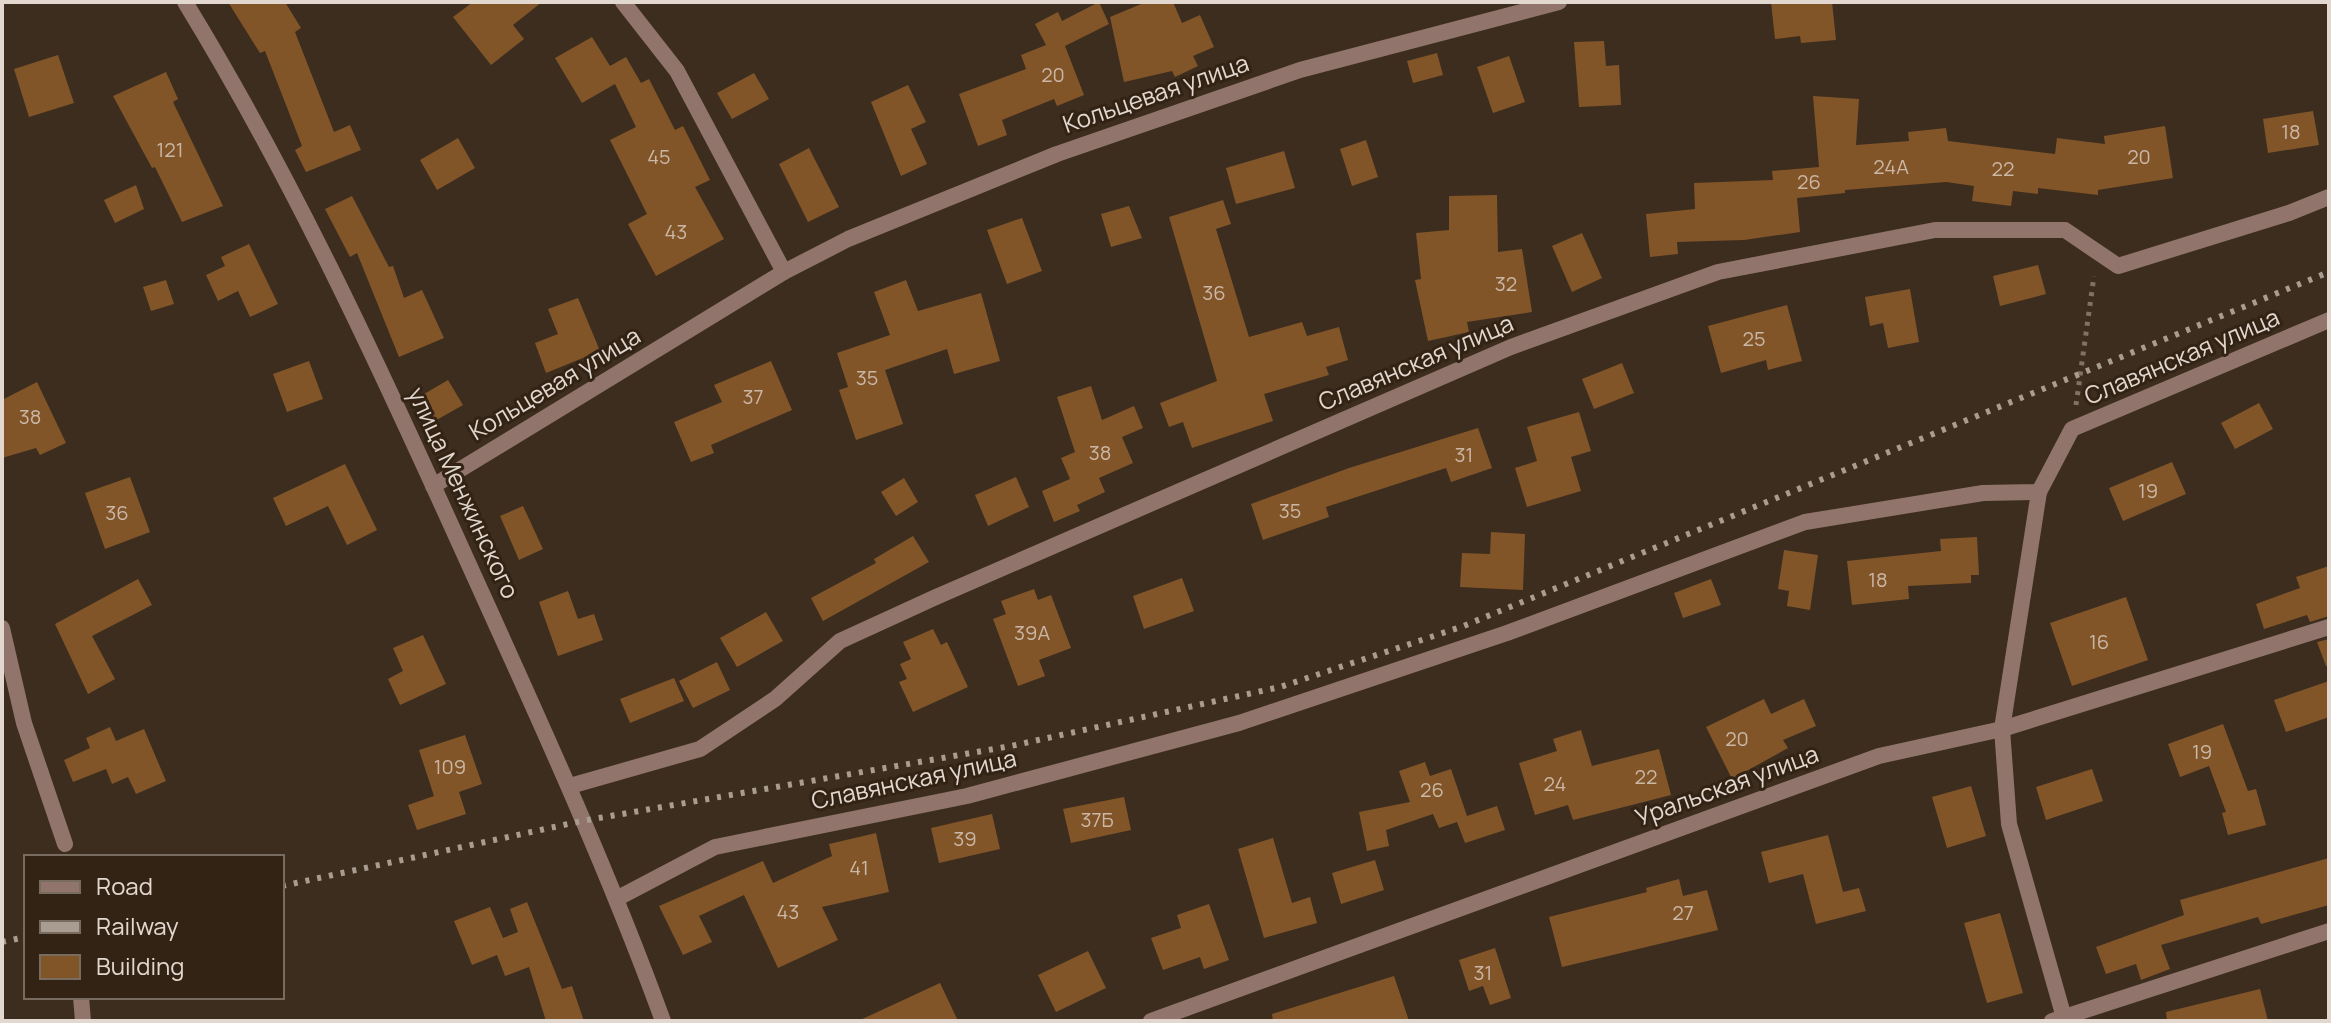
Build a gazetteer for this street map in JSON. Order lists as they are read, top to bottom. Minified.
{"streets":{"street":["Кольцевая улица","Славянская улица","улица Менжинского","Уральская улица"]},"crossings":[["Кольцевая улица","улица Менжинского"],["Славянская улица","улица Менжинского"]],"house_numbers":["20","18","121","45","20","24А","22","26","43","32","36","25","35","37","38","38","31","19","35","36","18","39А","16","20","19","109","22","24","26","37Б","39","41","43","27","31"],"legend":["Road","Railway","Building"]}
